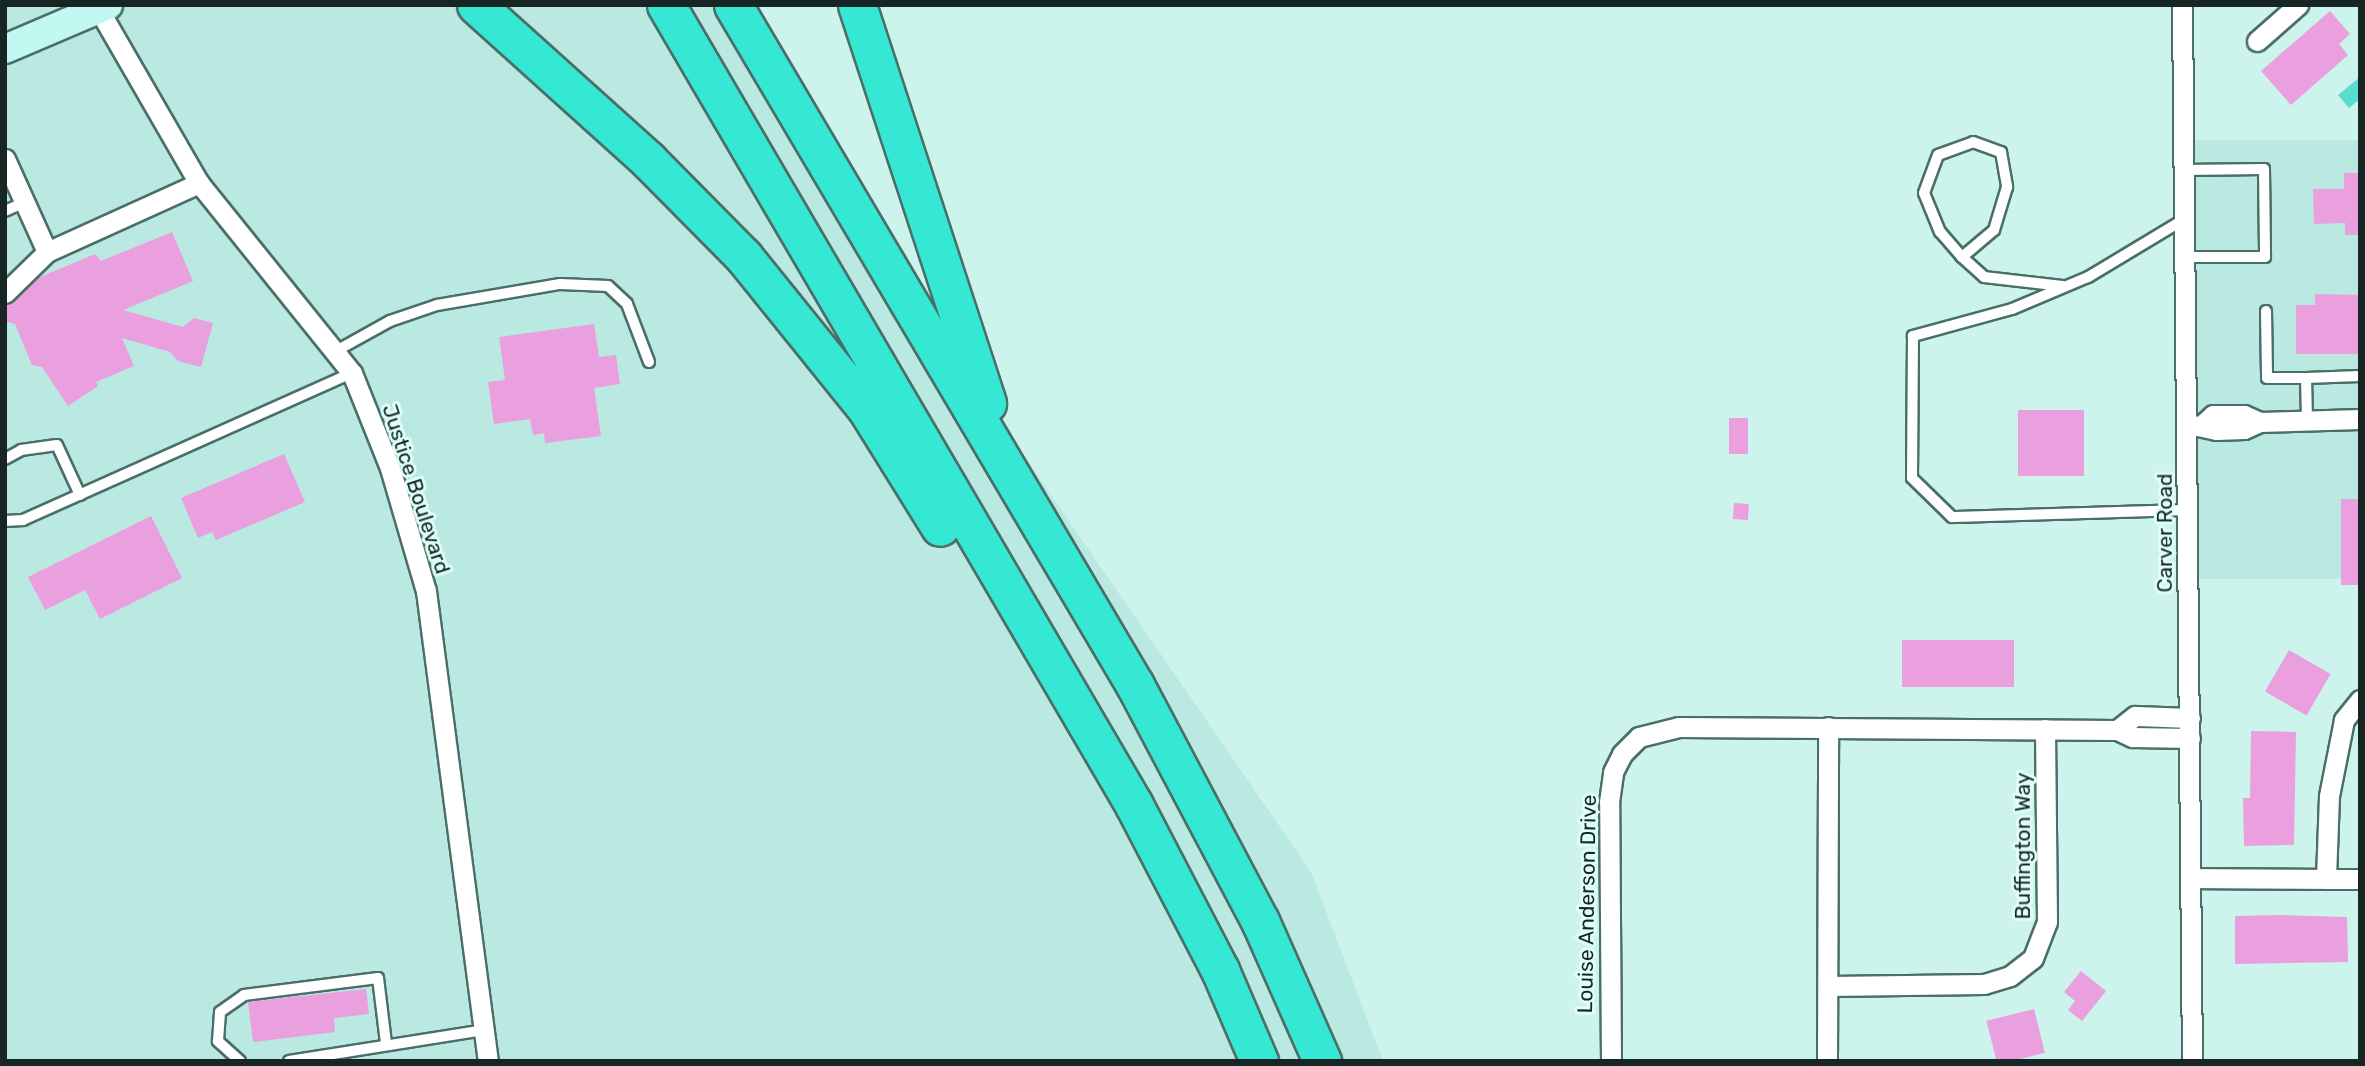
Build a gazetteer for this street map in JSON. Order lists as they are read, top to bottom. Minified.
{"streets":{"street":["Justice Boulevard","Carver Road","Buffington Way","Louise Anderson Drive"]},"crossings":[["Carver Road","Louise Anderson Drive"],["Buffington Way","Louise Anderson Drive"]]}
